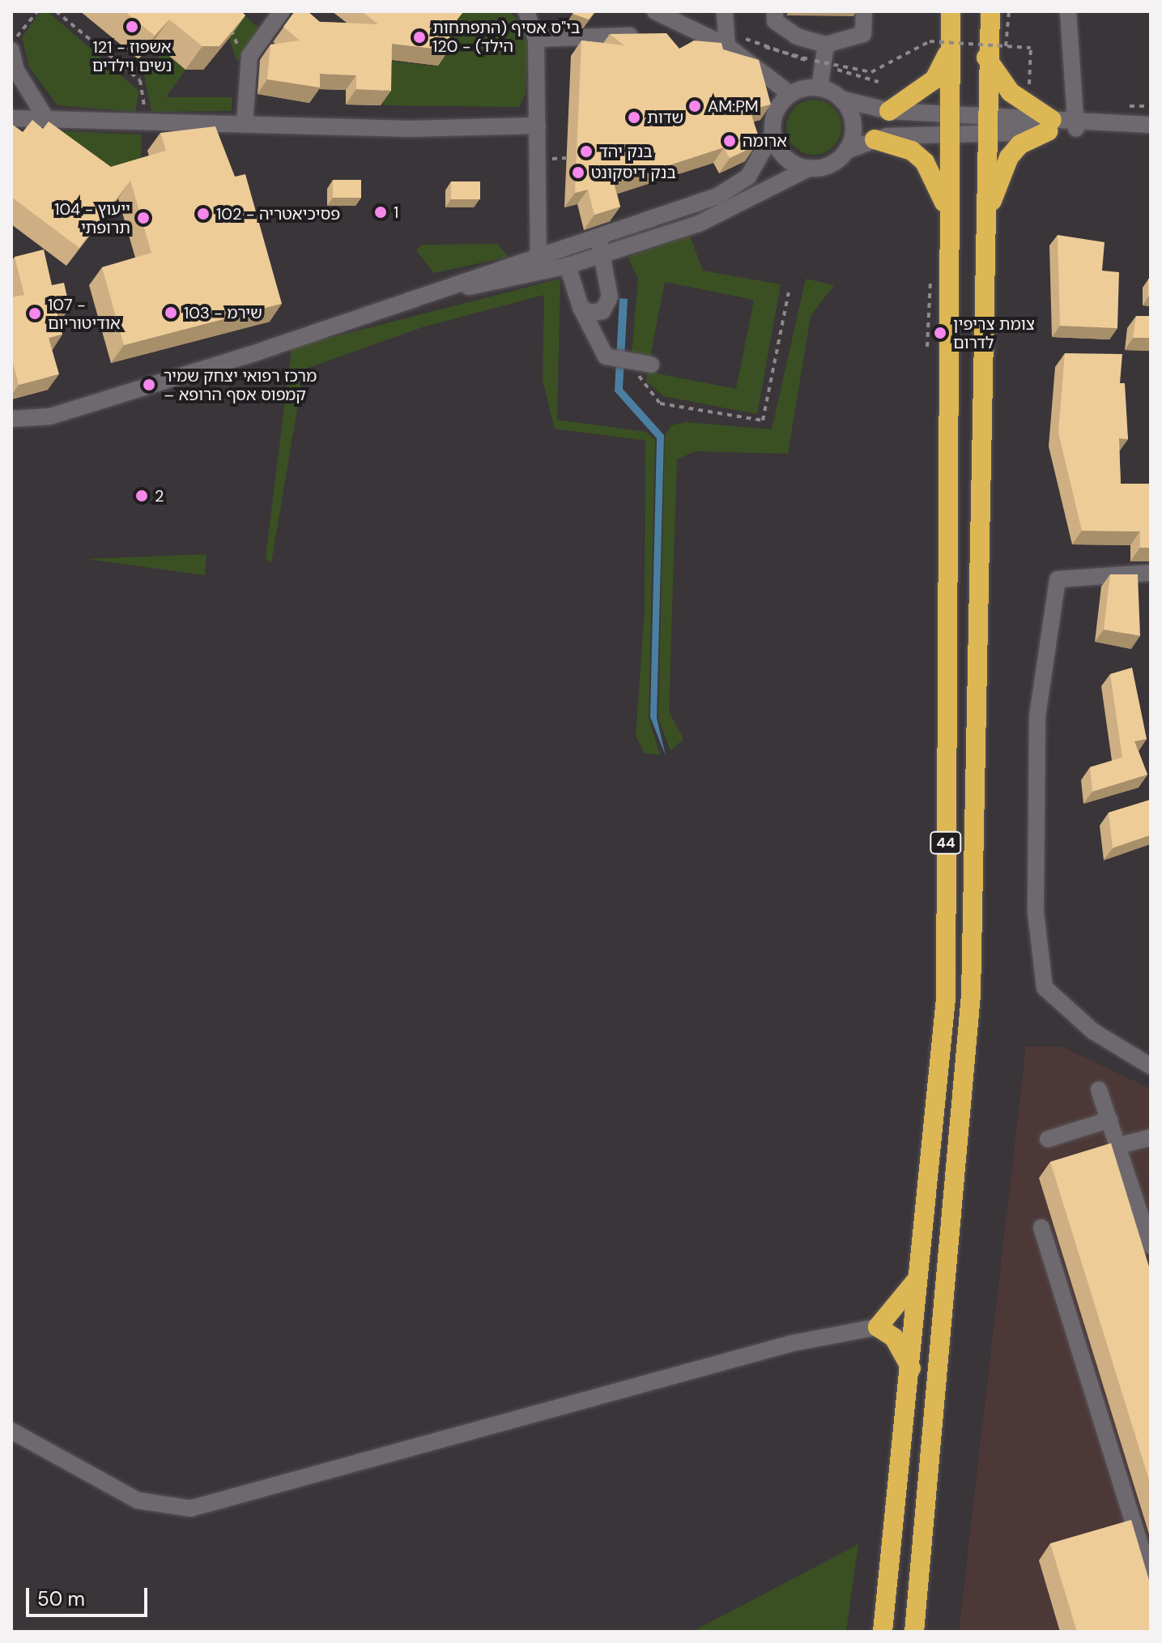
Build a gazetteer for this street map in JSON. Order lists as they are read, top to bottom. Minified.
{"streets":{"highway":["44"]},"places":["121 - אשפוז נשים וילדים","בי\"ס אסיף (התפתחות הילד) - 120","AM:PM","שדות","ארומה","בנק יהד","בנק דיסקונט","1","102 - פסיכיאטריה","104 - ייעוץ תרופתי","103 - שירמ","107 - אודיטוריום","צומת צריפין לדרום","מרכז רפואי יצחק שמיר – קמפוס אסף הרופא","2"],"scale_bar":"50 m"}
